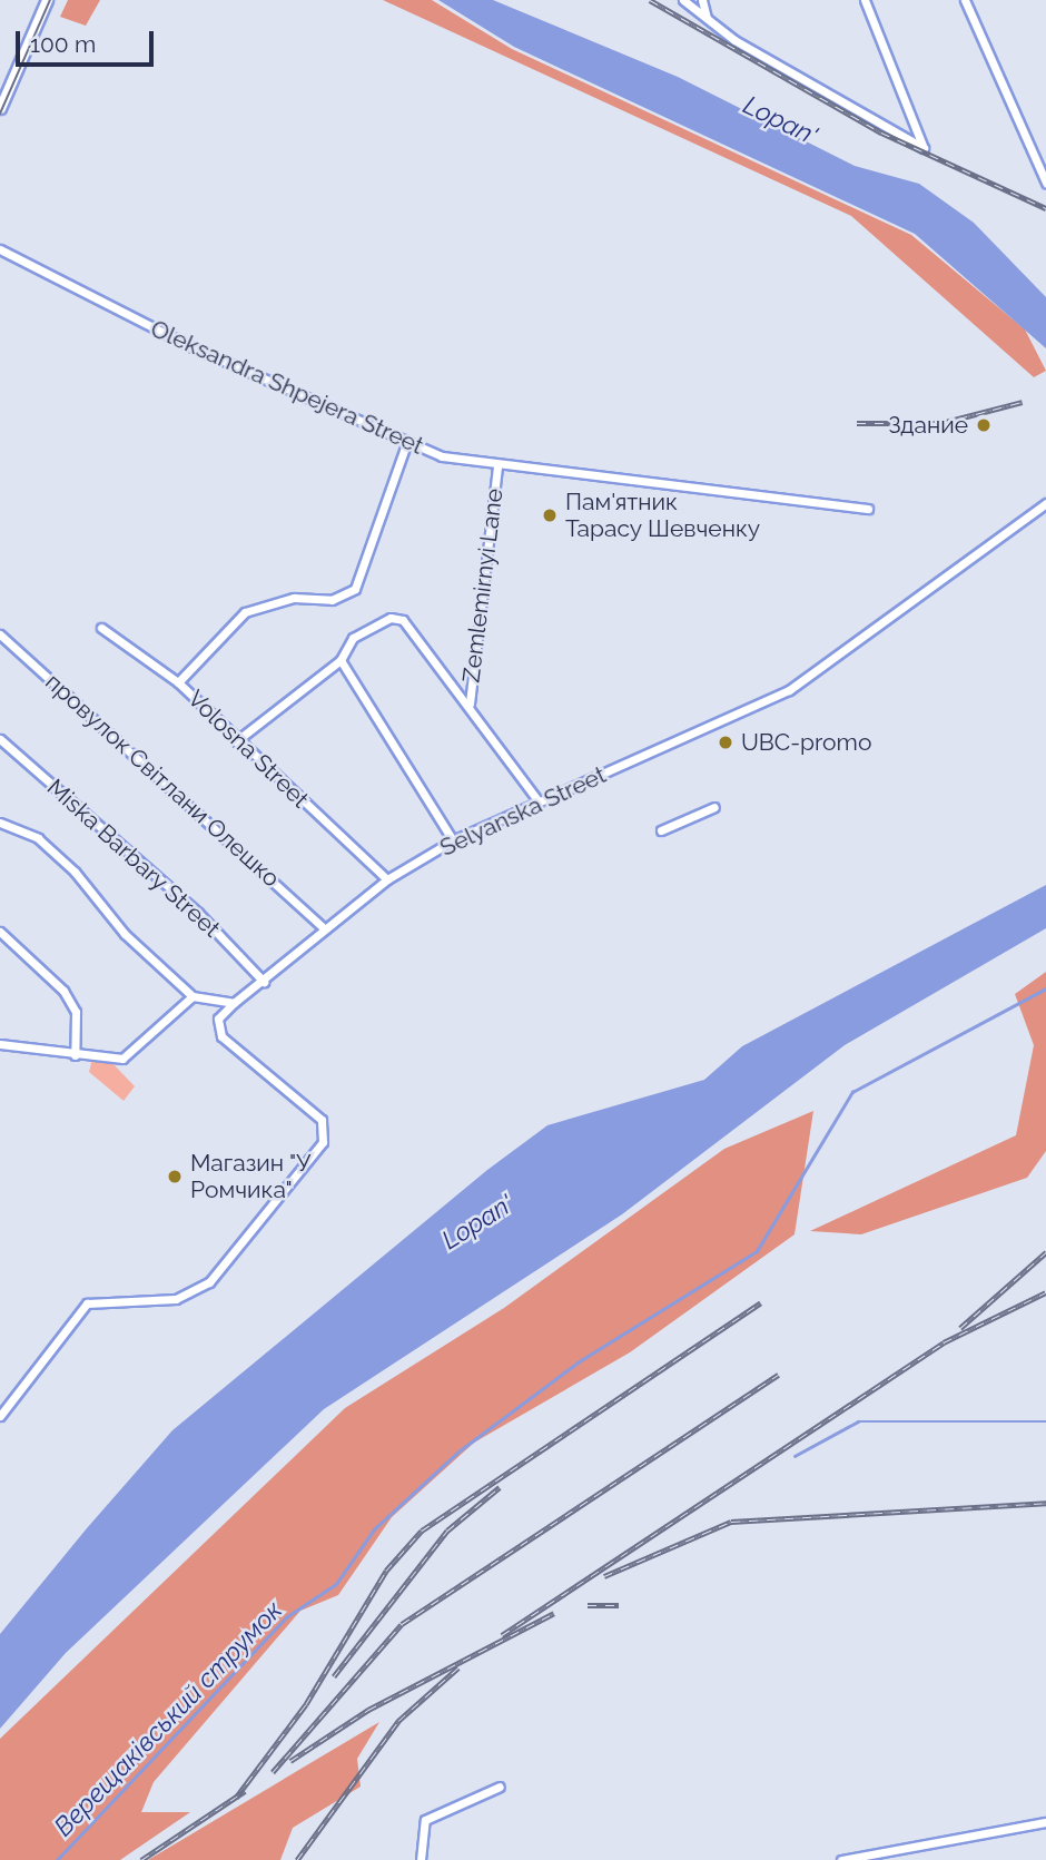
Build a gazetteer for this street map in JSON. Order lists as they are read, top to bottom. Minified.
{"streets":{"street":["Oleksandra Shpejera Street","Zemlemirnyi Lane","Volosna Street","провулок Світлани Олешко","Selyanska Street","Miska Barbary Street"]},"crossings":[["Oleksandra Shpejera Street","Zemlemirnyi Lane"],["Volosna Street","Selyanska Street"],["провулок Світлани Олешко","Selyanska Street"],["Selyanska Street","Miska Barbary Street"]],"water":["Lopan'","Верещаківський струмок"],"places":["Здание","Пам'ятник Тарасу Шевченку","UBC-promo","Магазин \"У Ромчика\""],"scale_bar":"100 m"}
